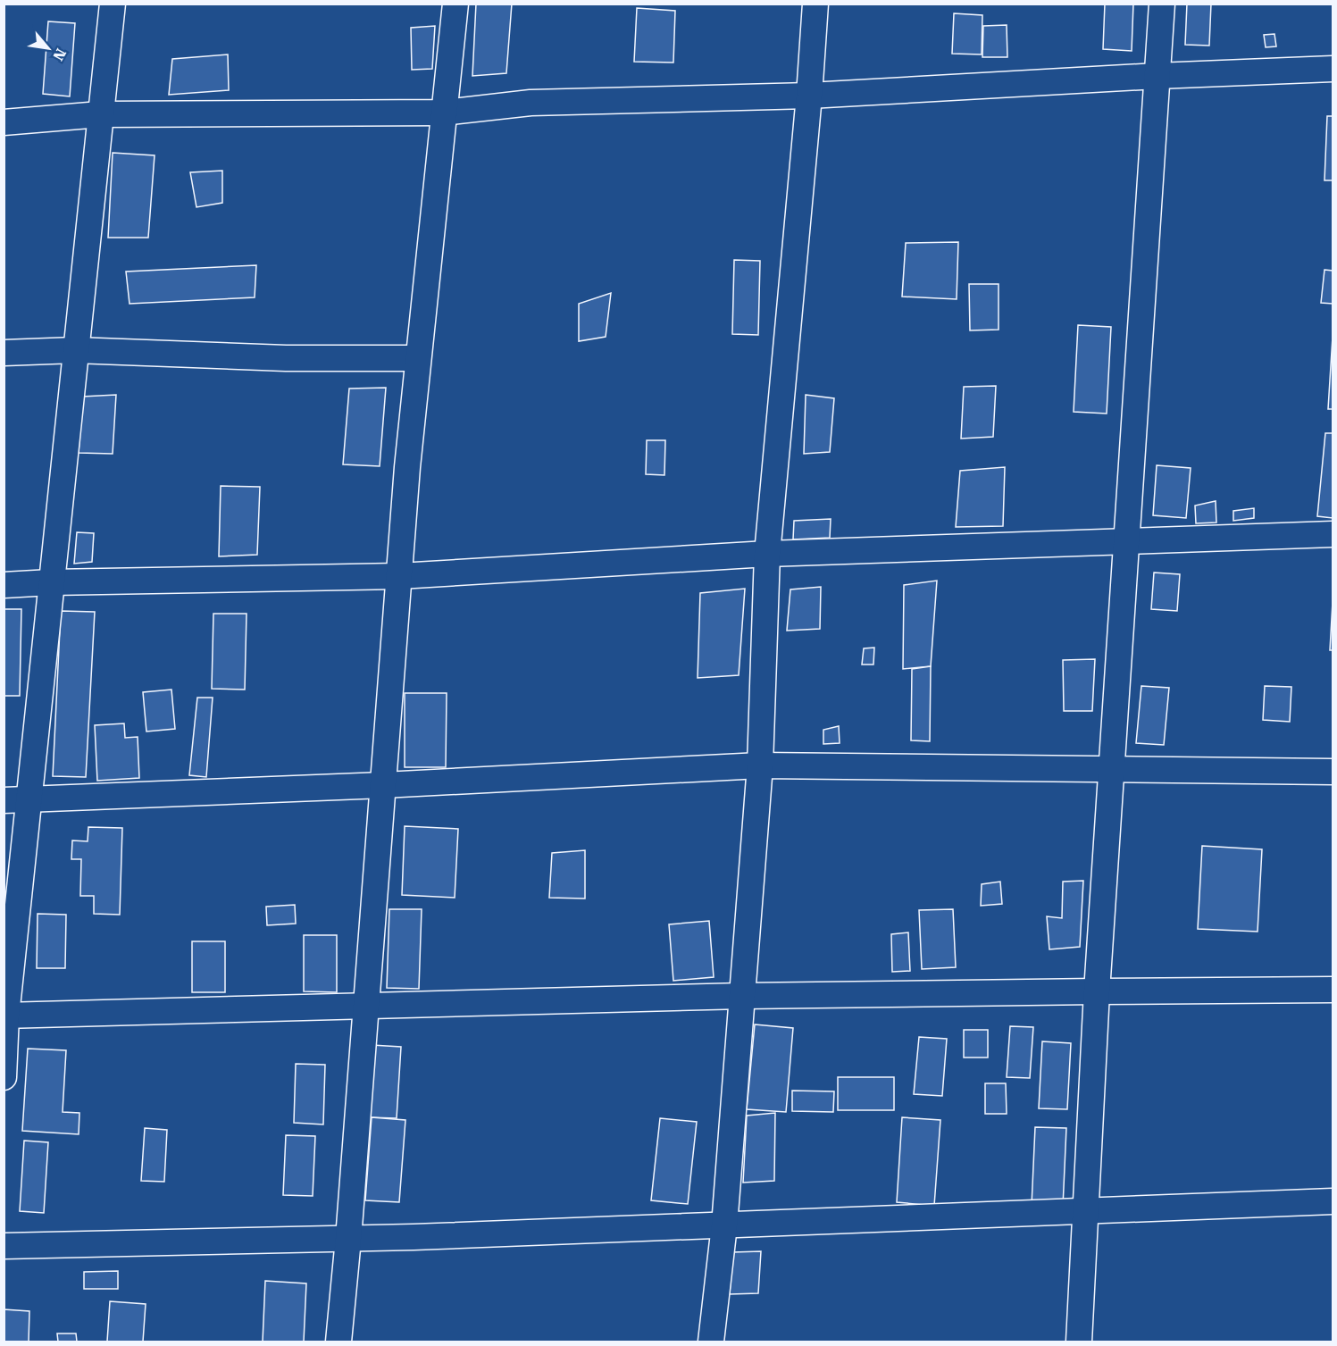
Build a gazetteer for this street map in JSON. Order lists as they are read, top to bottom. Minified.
{"north":"bottom right"}
